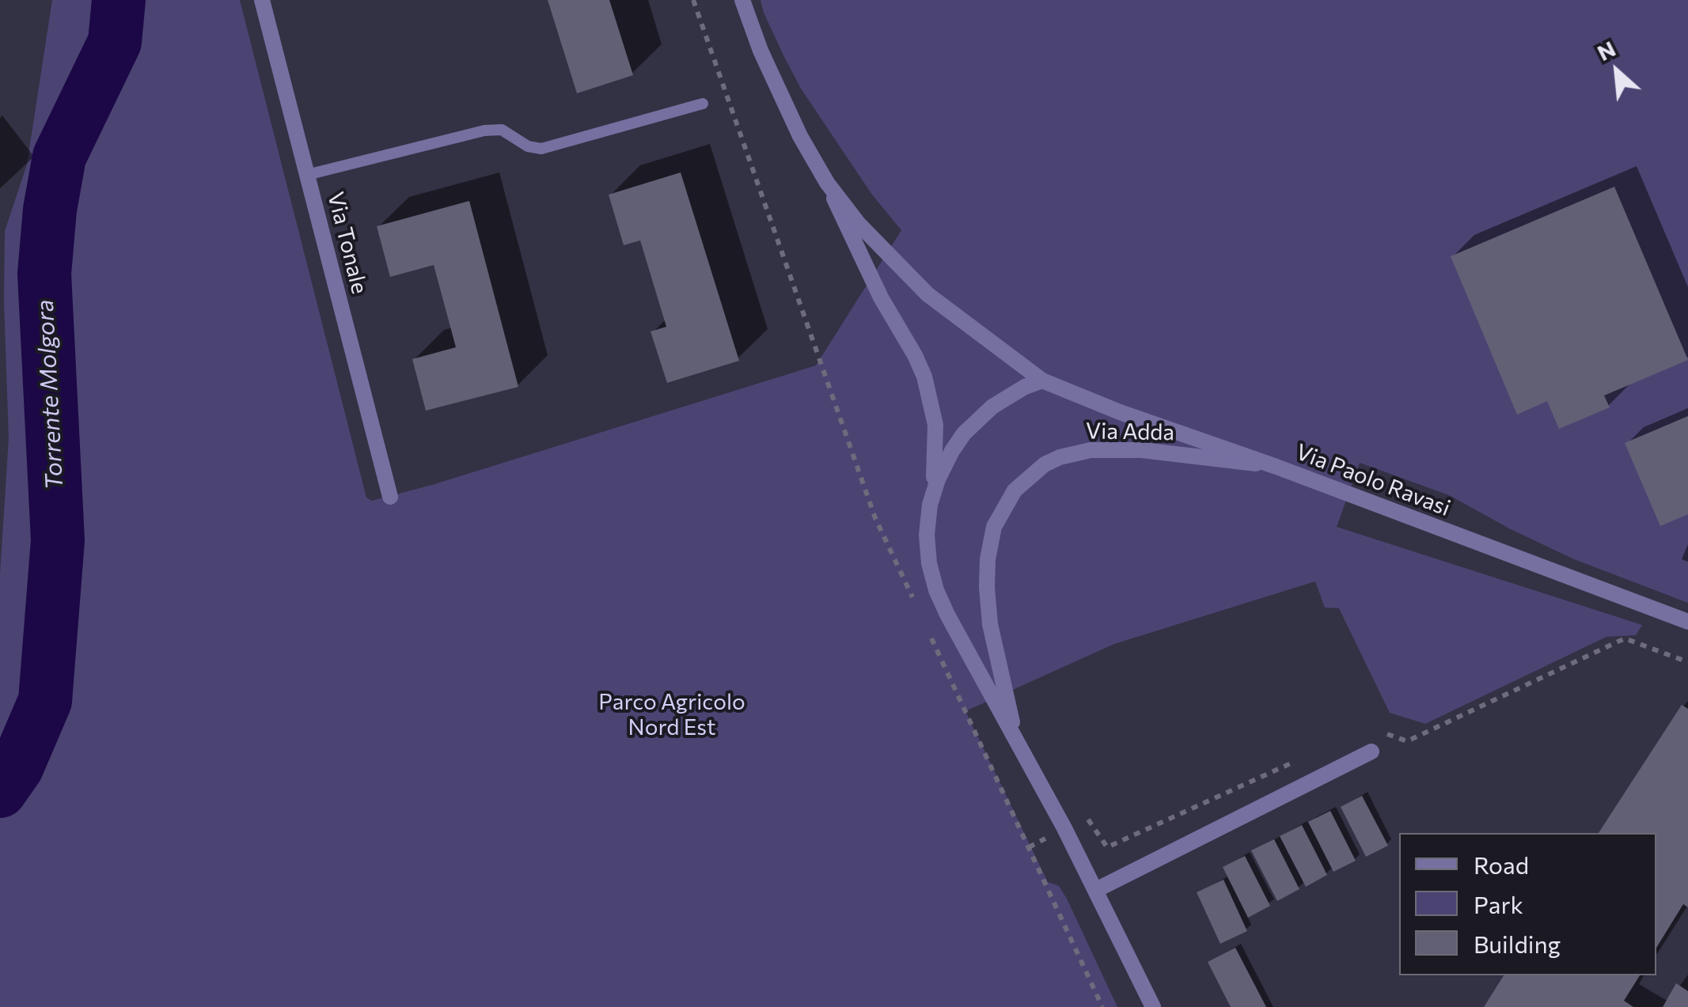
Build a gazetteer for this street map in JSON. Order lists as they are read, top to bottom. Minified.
{"streets":{"street":["Via Tonale","Via Adda","Via Paolo Ravasi"]},"crossings":[["Via Adda","Via Paolo Ravasi"]],"water":["Torrente Molgora"],"parks":["Parco Agricolo Nord Est"],"legend":["Road","Park","Building"],"north":"top left"}
